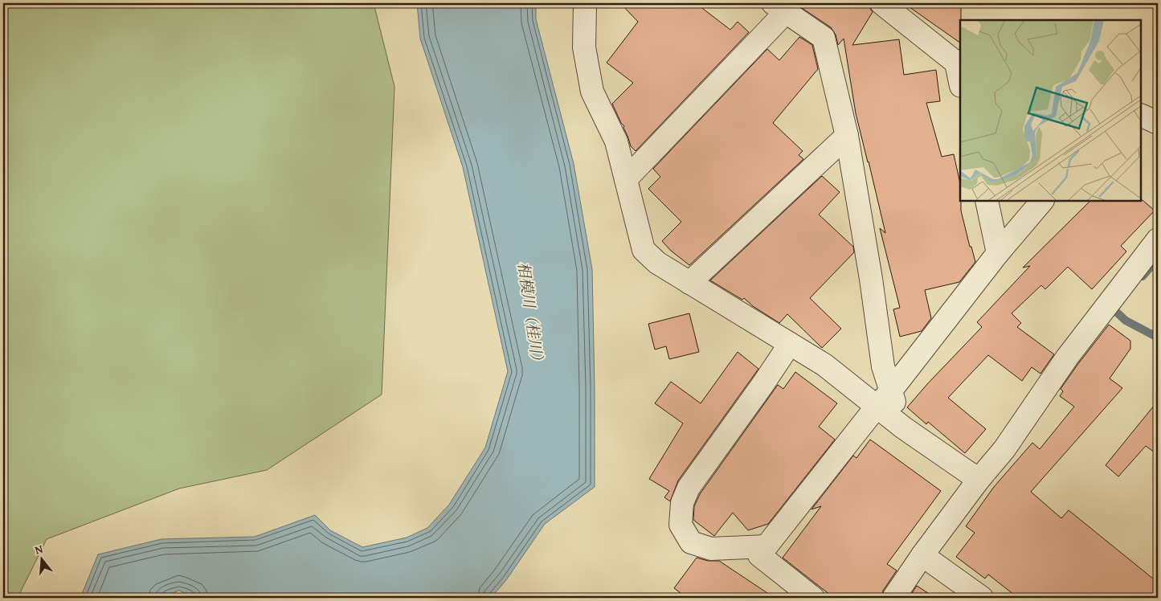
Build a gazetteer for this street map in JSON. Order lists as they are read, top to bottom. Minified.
{"water":["相模川（桂川）"],"north":"top"}
